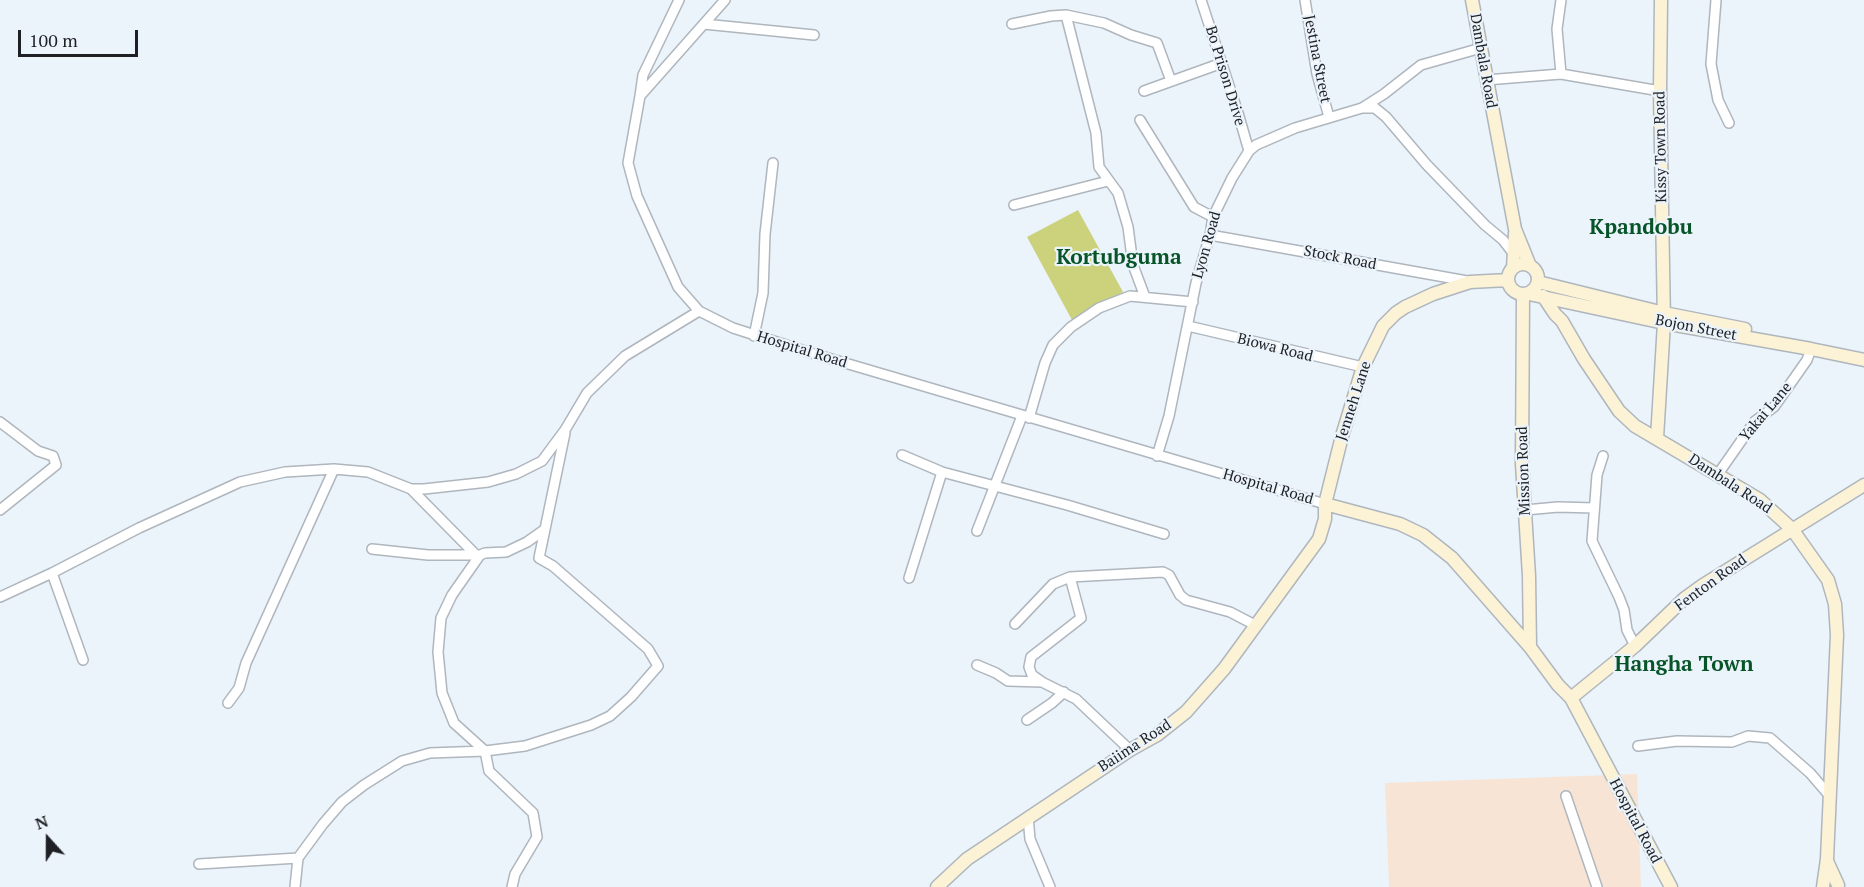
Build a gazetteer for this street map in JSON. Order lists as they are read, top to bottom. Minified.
{"streets":{"street":["Jestina Street","Dambala Road","Bo Prison Drive","Kissy Town Road","Lyon Road","Stock Road","Bojon Street","Biowa Road","Hospital Road","Jenneh Lane","Yakai Lane","Mission Road","Fenton Road","Baiima Road"]},"crossings":[["Jestina Street","Lyon Road"],["Dambala Road","Kissy Town Road"],["Dambala Road","Lyon Road"],["Dambala Road","Bojon Street"],["Dambala Road","Yakai Lane"],["Dambala Road","Fenton Road"],["Bo Prison Drive","Lyon Road"],["Kissy Town Road","Bojon Street"],["Lyon Road","Stock Road"],["Lyon Road","Biowa Road"],["Lyon Road","Hospital Road"],["Stock Road","Jenneh Lane"],["Bojon Street","Yakai Lane"],["Bojon Street","Mission Road"],["Biowa Road","Jenneh Lane"],["Hospital Road","Jenneh Lane"],["Hospital Road","Mission Road"],["Hospital Road","Fenton Road"],["Hospital Road","Baiima Road"],["Jenneh Lane","Baiima Road"]],"districts":["Kpandobu","Kortubguma","Hangha Town"],"scale_bar":"100 m","north":"top"}
